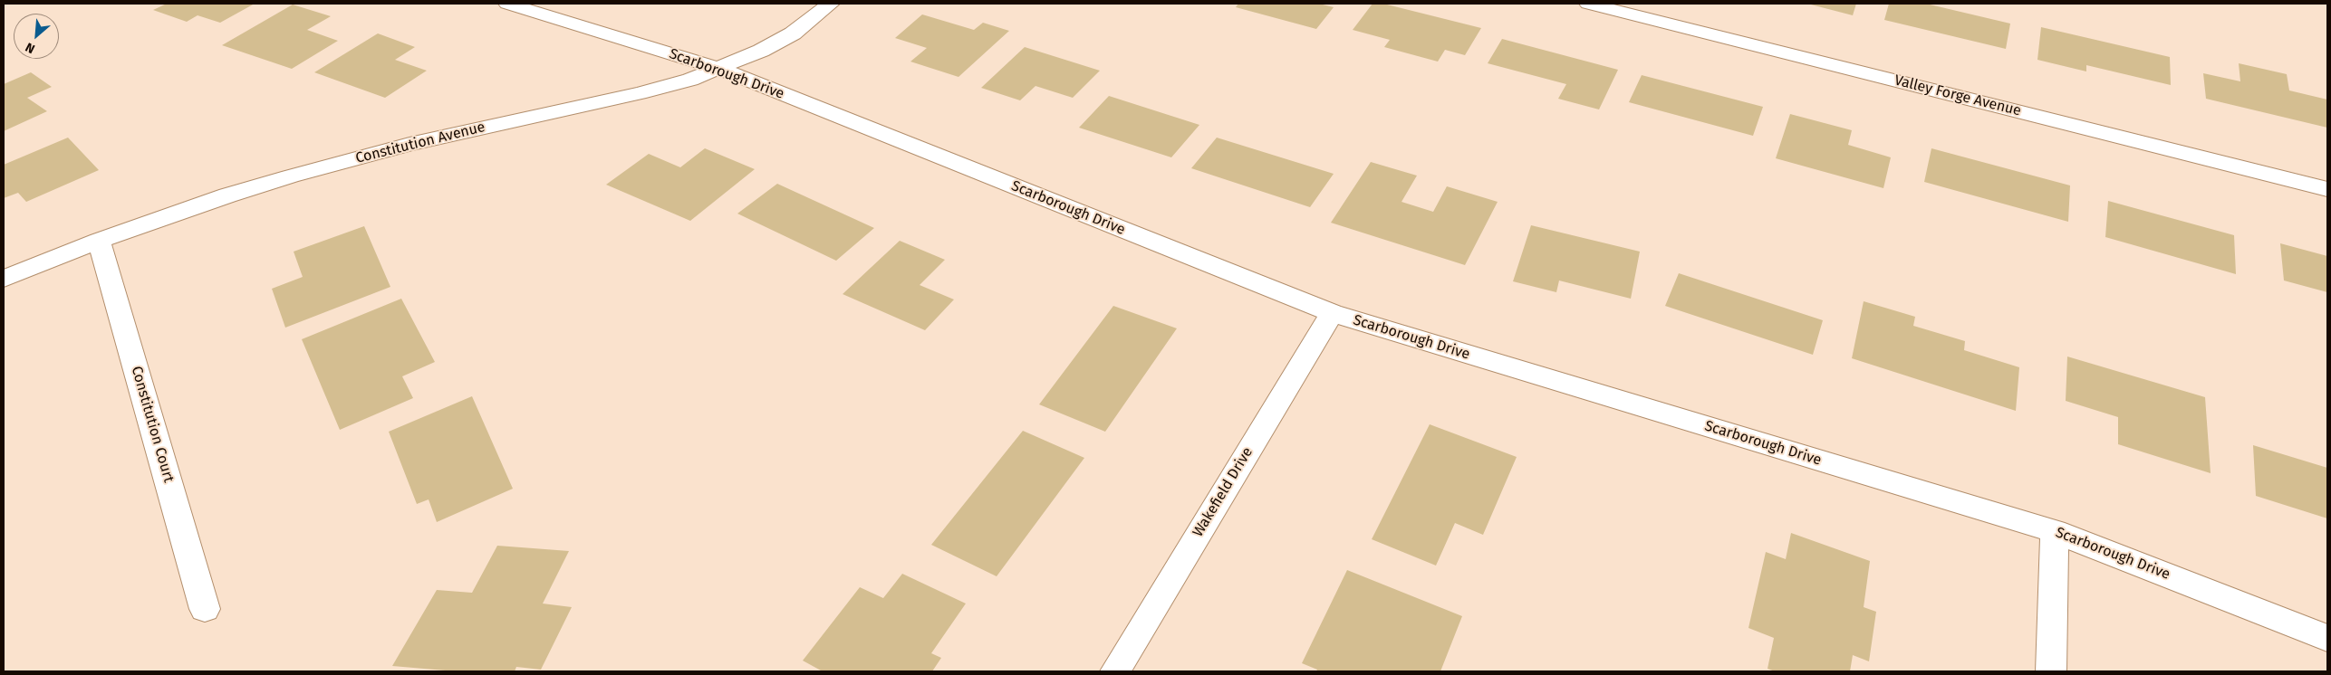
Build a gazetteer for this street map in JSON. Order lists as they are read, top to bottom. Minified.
{"streets":{"street":["Scarborough Drive","Valley Forge Avenue","Constitution Avenue","Constitution Court","Wakefield Drive"]},"crossings":[["Scarborough Drive","Constitution Avenue"],["Scarborough Drive","Wakefield Drive"],["Constitution Avenue","Constitution Court"]],"north":"bottom left"}
